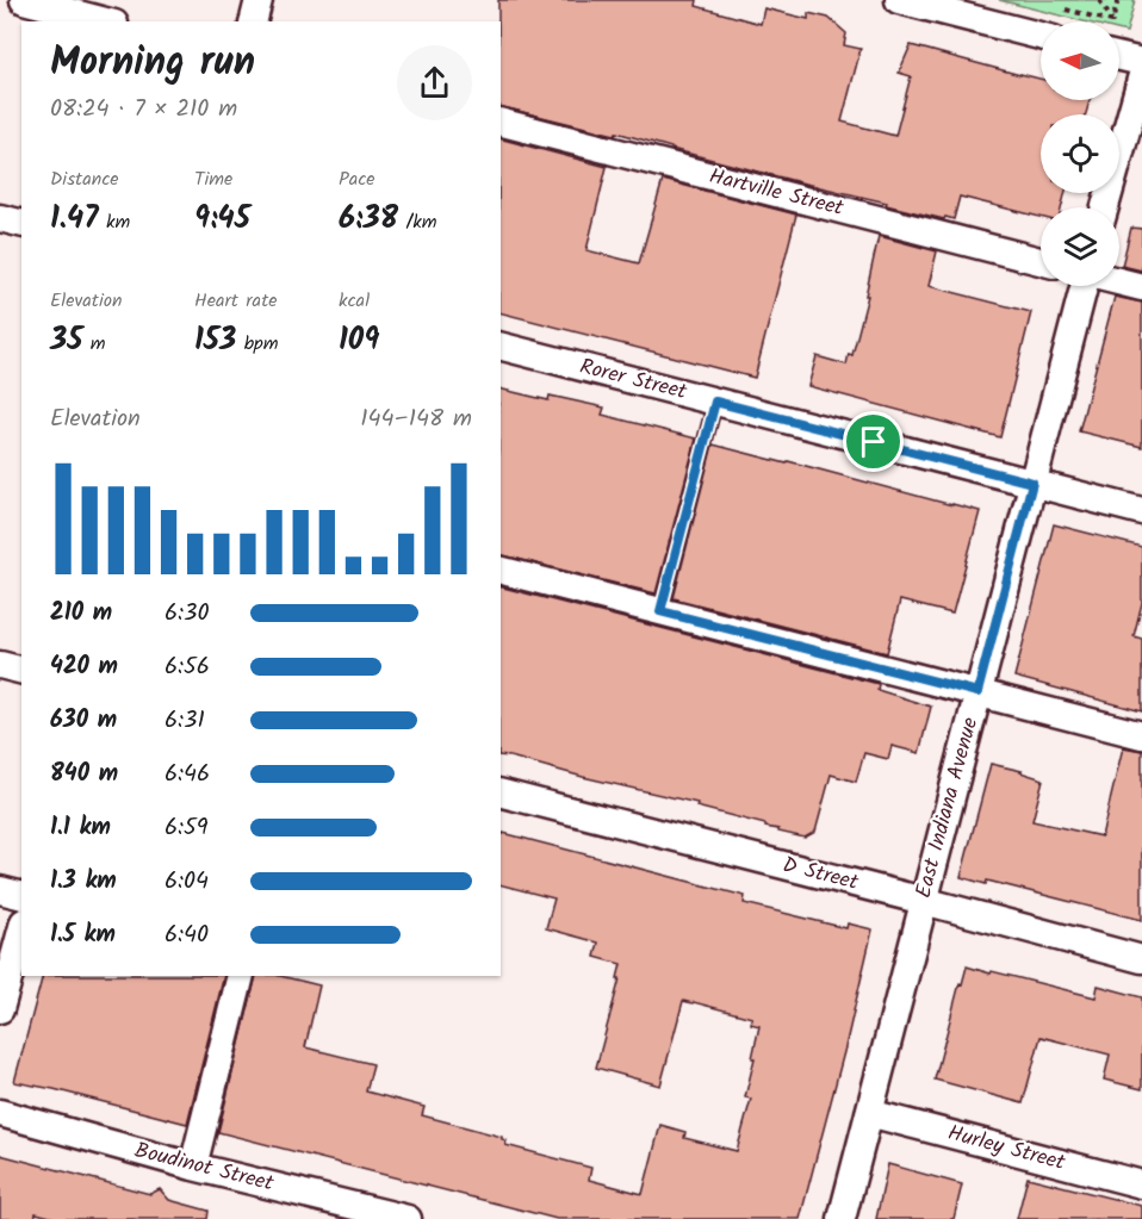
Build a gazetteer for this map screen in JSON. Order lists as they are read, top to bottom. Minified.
{"streets":{"street":["Hartville Street","Rorer Street","East Indiana Avenue","D Street","Hurley Street","Boudinot Street"]},"crossings":[["Rorer Street","East Indiana Avenue"],["East Indiana Avenue","D Street"],["East Indiana Avenue","Hurley Street"]],"north":"left","page":{"heading":["Morning run","08:24 · 7 × 210 m"],"stats":[["Distance","1.47 km"],["Time","9:45"],["Pace","6:38 /km"],["Elevation","35 m"],["Heart rate","153 bpm"],["kcal","109"]],"chart":["Elevation","144–148 m"],"list":[{"name":"210 m","note":"6:30"},{"name":"420 m","note":"6:56"},{"name":"630 m","note":"6:31"},{"name":"840 m","note":"6:46"},{"name":"1.1 km","note":"6:59"},{"name":"1.3 km","note":"6:04"},{"name":"1.5 km","note":"6:40"}]}}
